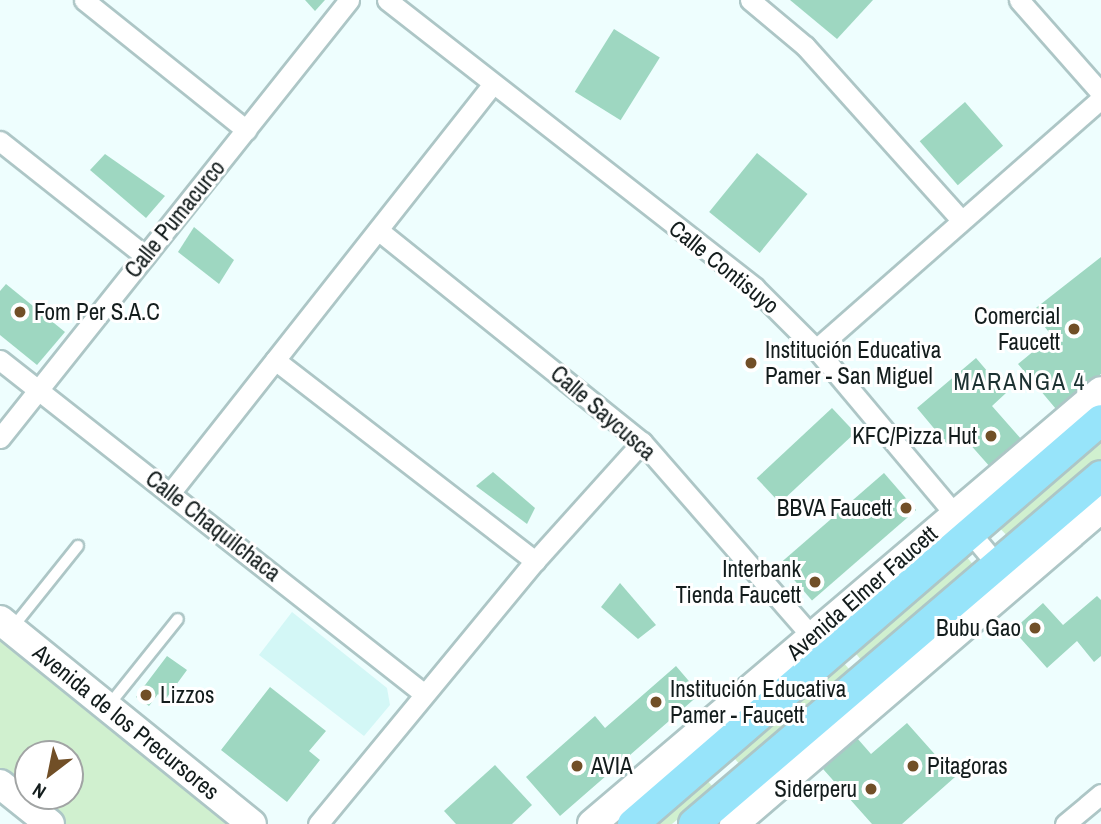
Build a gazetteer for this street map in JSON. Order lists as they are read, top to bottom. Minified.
{"streets":{"main road":["Avenida Elmer Faucett","Avenida de los Precursores"],"street":["Calle Pumacurco","Calle Contisuyo","Calle Saycusca","Calle Chaquilchaca"]},"crossings":[["Calle Pumacurco","Calle Chaquilchaca"],["Calle Contisuyo","Avenida Elmer Faucett"],["Calle Saycusca","Avenida Elmer Faucett"]],"districts":["MARANGA 4"],"places":["Fom Per S.A.C","Comercial Faucett","Institución Educativa Pamer - San Miguel","KFC/Pizza Hut","BBVA Faucett","Interbank Tienda Faucett","Bubu Gao","Lizzos","Institución Educativa Pamer - Faucett","AVIA","Pitagoras","Siderperu"],"north":"bottom left"}
